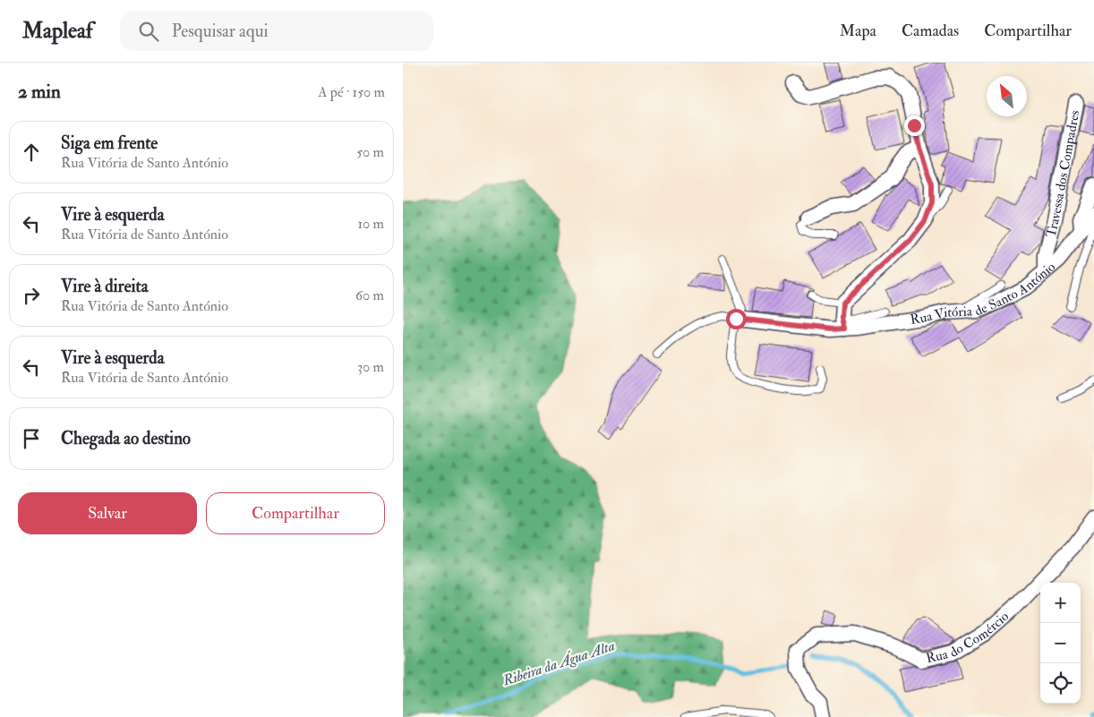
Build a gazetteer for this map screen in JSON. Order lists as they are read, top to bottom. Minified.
{"streets":{"street":["Travessa dos Compadres","Rua Vitória de Santo António","Rua do Comércio"]},"crossings":[["Travessa dos Compadres","Rua Vitória de Santo António"]],"water":["Ribeira da Água Alta"],"north":"top left","page":{"header":"Mapleaf","search":"Pesquisar aqui","nav":["Mapa","Camadas","Compartilhar"],"heading":["2 min","A pé · 150 m"],"list":[["Siga em frente","Rua Vitória de Santo António","50 m"],["Vire à esquerda","Rua Vitória de Santo António","10 m"],["Vire à direita","Rua Vitória de Santo António","60 m"],["Vire à esquerda","Rua Vitória de Santo António","30 m"],"Chegada ao destino"],"buttons":["Salvar","Compartilhar"],"map_buttons":["+","−"]}}
